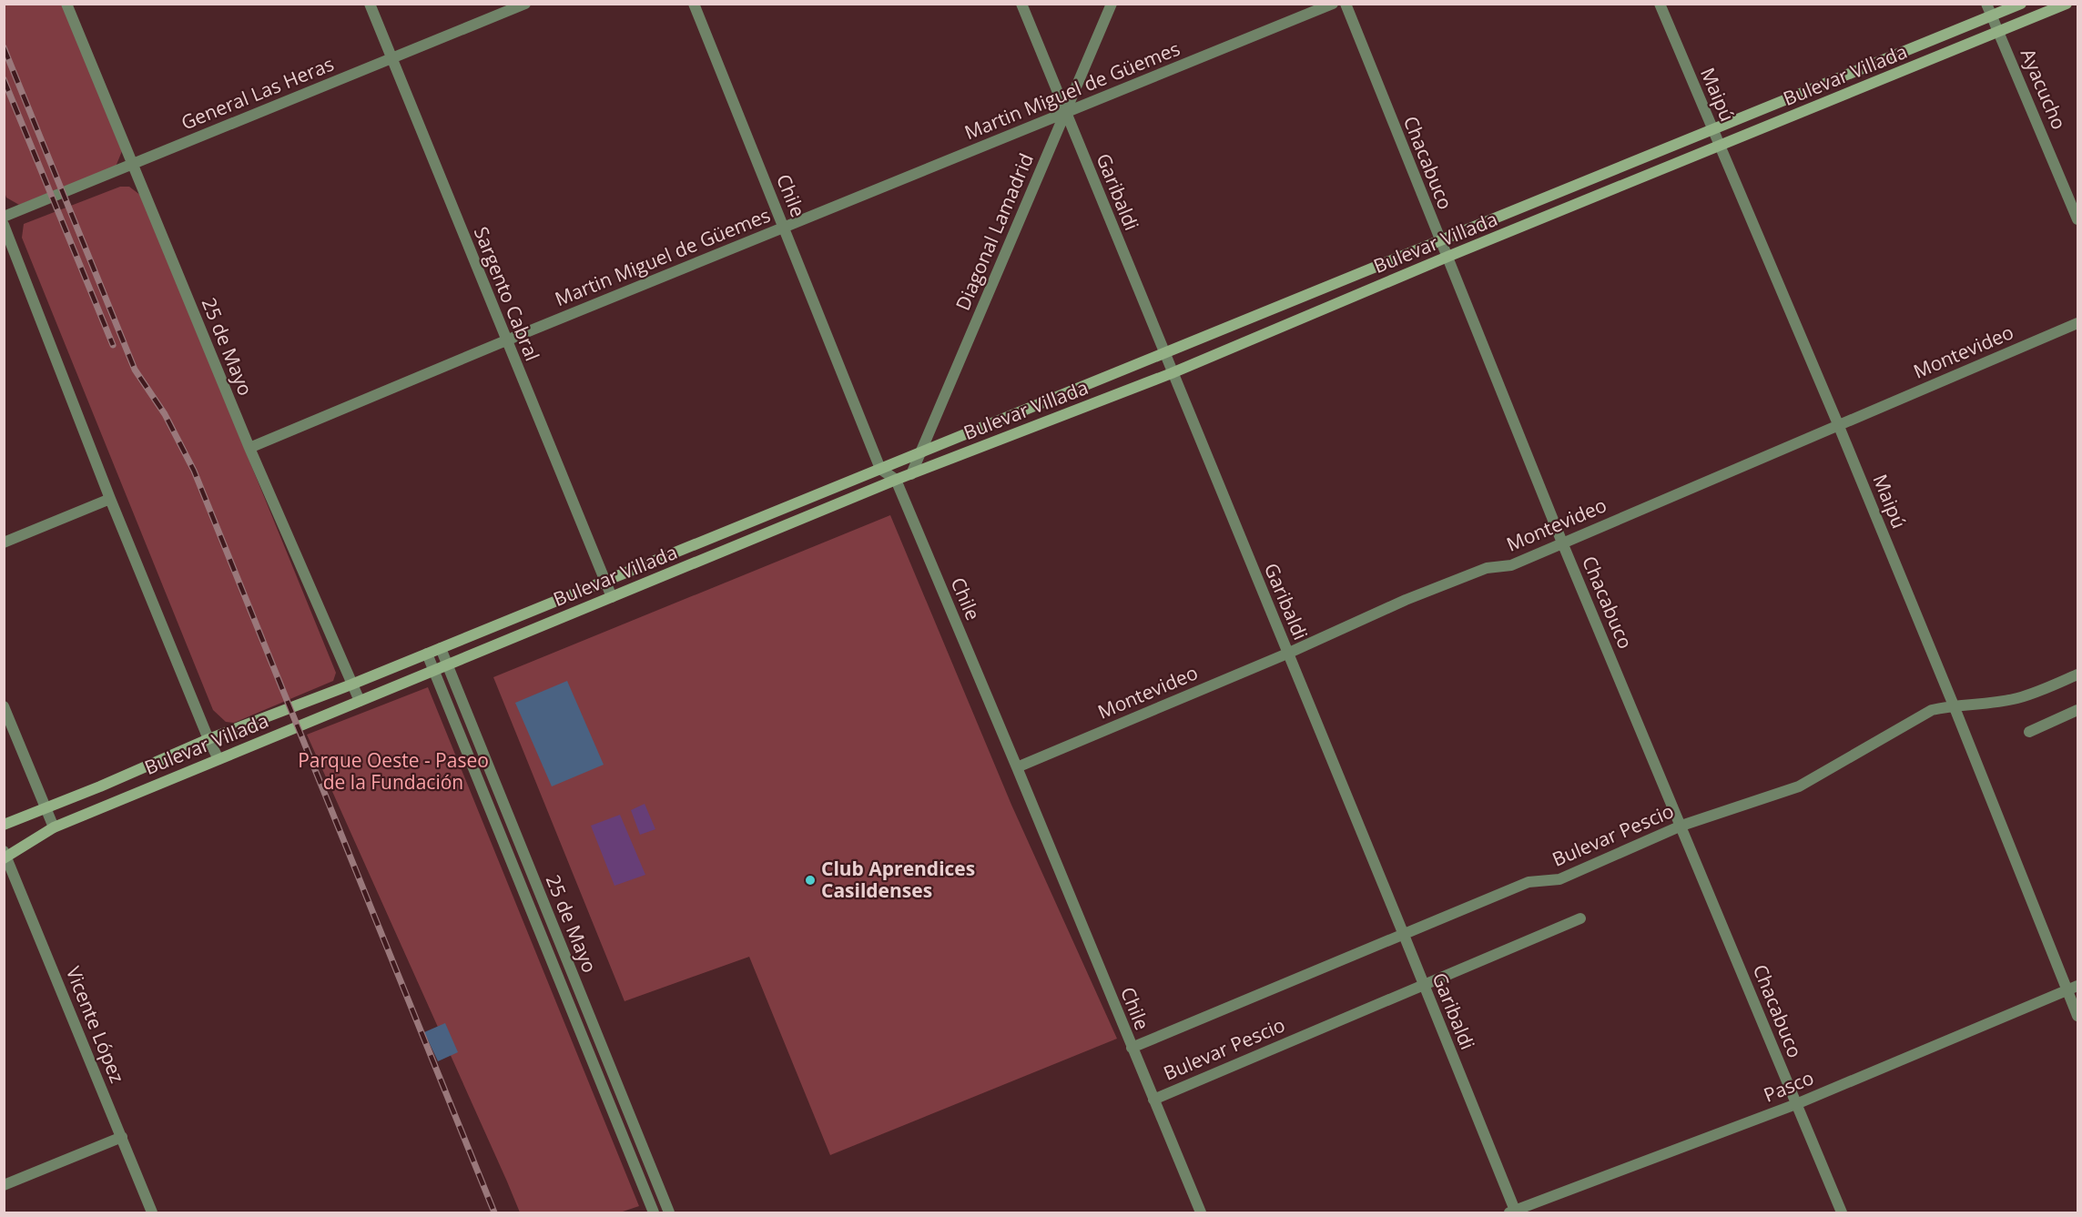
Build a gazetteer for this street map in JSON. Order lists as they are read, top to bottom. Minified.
{"streets":{"main road":["Bulevar Villada"],"street":["Ayacucho","Martin Miguel de Güemes","General Las Heras","Maipú","Chacabuco","Garibaldi","Chile","Diagonal Lamadrid","Sargento Cabral","25 de Mayo","Montevideo","Bulevar Pescio","Vicente López","Pasco"]},"crossings":[["Bulevar Villada","Ayacucho"],["Bulevar Villada","Maipú"],["Bulevar Villada","Chacabuco"],["Bulevar Villada","Garibaldi"],["Bulevar Villada","Chile"],["Bulevar Villada","Diagonal Lamadrid"],["Bulevar Villada","Sargento Cabral"],["Bulevar Villada","25 de Mayo"],["Bulevar Villada","Vicente López"],["Martin Miguel de Güemes","Garibaldi"],["Martin Miguel de Güemes","Chile"],["Martin Miguel de Güemes","Diagonal Lamadrid"],["Martin Miguel de Güemes","Sargento Cabral"],["Martin Miguel de Güemes","25 de Mayo"],["General Las Heras","Sargento Cabral"],["General Las Heras","25 de Mayo"],["Maipú","Montevideo"],["Maipú","Bulevar Pescio"],["Maipú","Pasco"],["Chacabuco","Montevideo"],["Chacabuco","Bulevar Pescio"],["Chacabuco","Pasco"],["Garibaldi","Diagonal Lamadrid"],["Garibaldi","Montevideo"],["Garibaldi","Bulevar Pescio"],["Garibaldi","Pasco"],["Chile","Montevideo"],["Chile","Bulevar Pescio"]],"parks":["Parque Oeste - Paseo de la Fundación"],"places":["Club Aprendices Casildenses"]}
